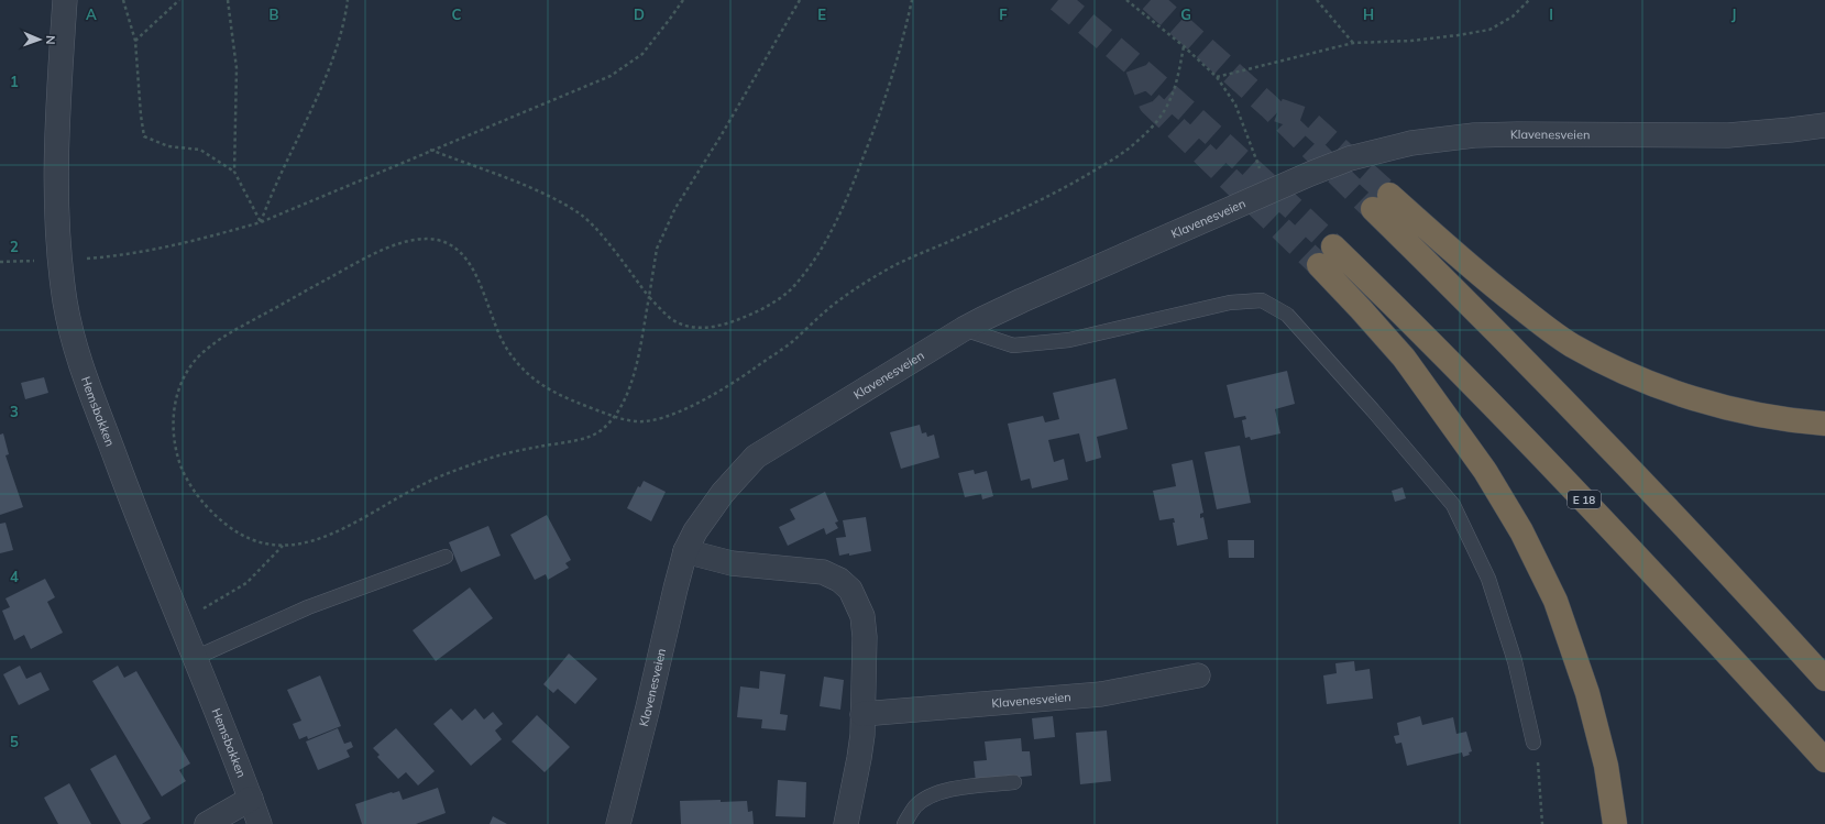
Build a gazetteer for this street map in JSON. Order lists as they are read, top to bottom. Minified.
{"streets":{"highway":["E 18"],"street":["Klavenesveien","Hemsbakken"]},"north":"right","grid":{"columns":["A","B","C","D","E","F","G","H","I","J"],"rows":["1","2","3","4","5"]}}
